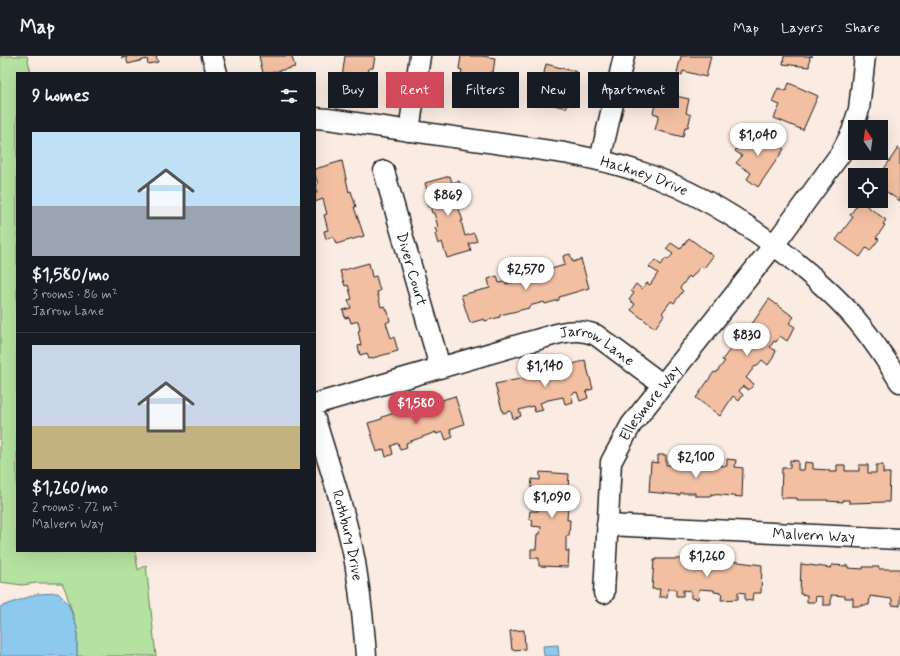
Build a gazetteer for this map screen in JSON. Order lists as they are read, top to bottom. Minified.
{"streets":{"street":["Hackney Drive","Diver Court","Jarrow Lane","Ellesmere Way","Malvern Way","Rothbury Drive"]},"crossings":[["Hackney Drive","Ellesmere Way"],["Diver Court","Jarrow Lane"],["Jarrow Lane","Ellesmere Way"],["Ellesmere Way","Malvern Way"]],"north":"top","page":{"header":"Map","nav":["Map","Layers","Share"],"chip":["Buy","Rent","Filters","New","Apartment"],"heading":"9 homes","list":[{"name":"$1,580/mo","note":"3 rooms · 86 m² · Jarrow Lane"},{"name":"$1,260/mo","note":"2 rooms · 72 m² · Malvern Way"}],"price":["$1,040","$869","$2,570","$830","$1,140","$1,580","$2,100","$1,090","$1,260"]}}
